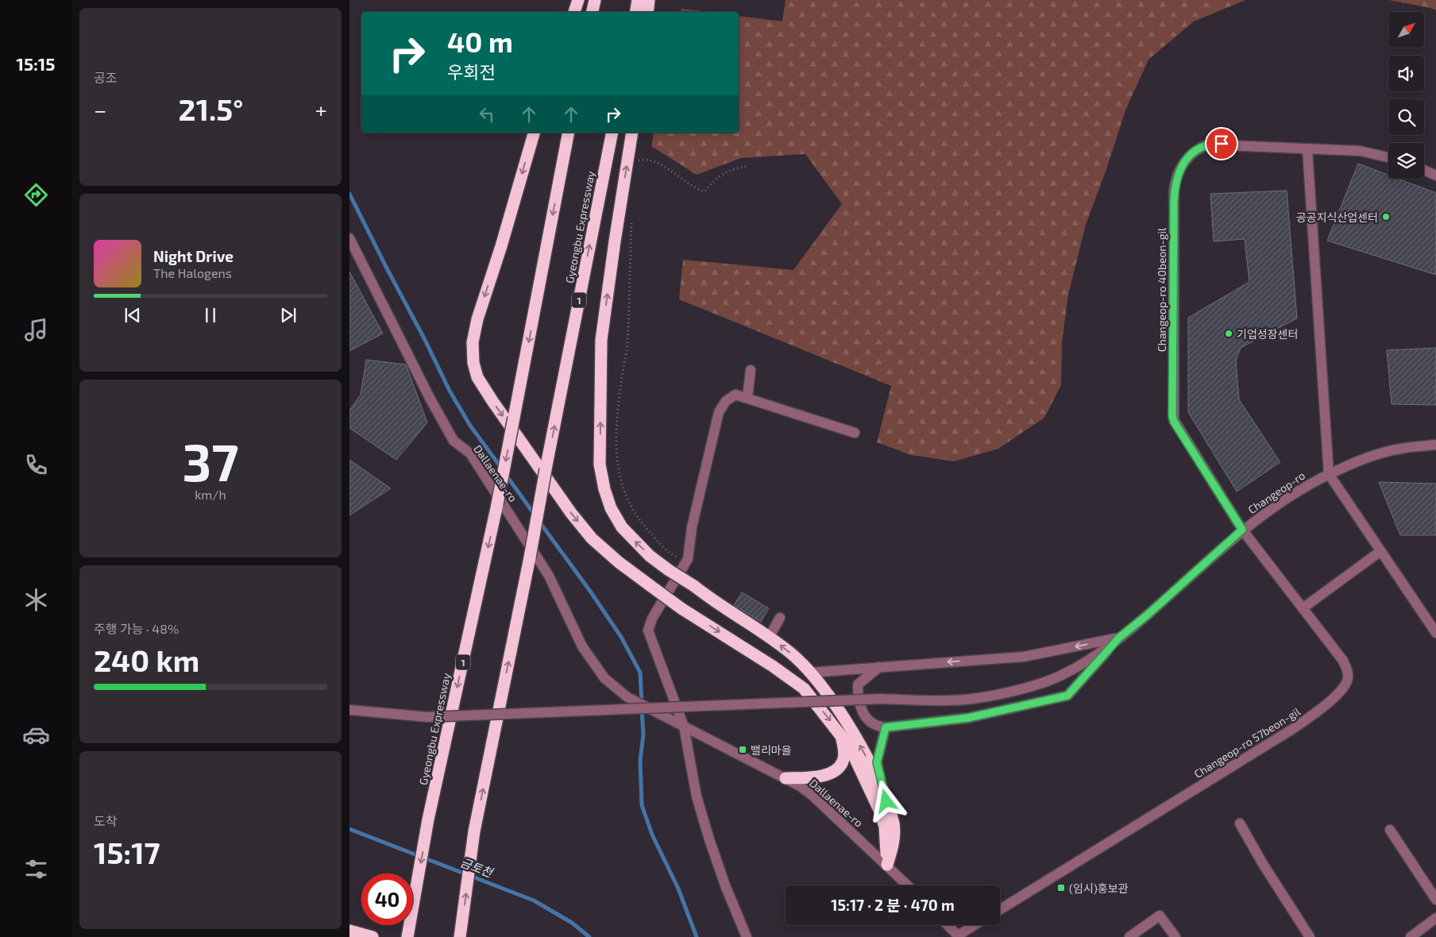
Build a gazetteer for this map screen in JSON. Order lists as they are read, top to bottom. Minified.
{"streets":{"highway":["Gyeongbu Expressway","1"],"street":["Changeop-ro 40beon-gil","Dallaenae-ro","Changeop-ro","Changeop-ro 57beon-gil"]},"crossings":[["Changeop-ro 40beon-gil","Changeop-ro"],["Changeop-ro 40beon-gil","Changeop-ro 57beon-gil"],["Changeop-ro","Changeop-ro 57beon-gil"]],"water":["금토천"],"places":{"other":["공공지식산업센터","기업성장센터"],"transit":["밸리마을","(임시)홍보관"]},"north":"top right","page":{"tabs":"15:15","tile":["공조",["37","km/h"],["주행 가능 · 48%","240 km"],["도착","15:17"]],"turn":["40 m","우회전"],"heat":["−","21.5°","+"],"song":["Night Drive","The Halogens"],"limit":"40","trip":"15:17 · 2 분 · 470 m"}}
